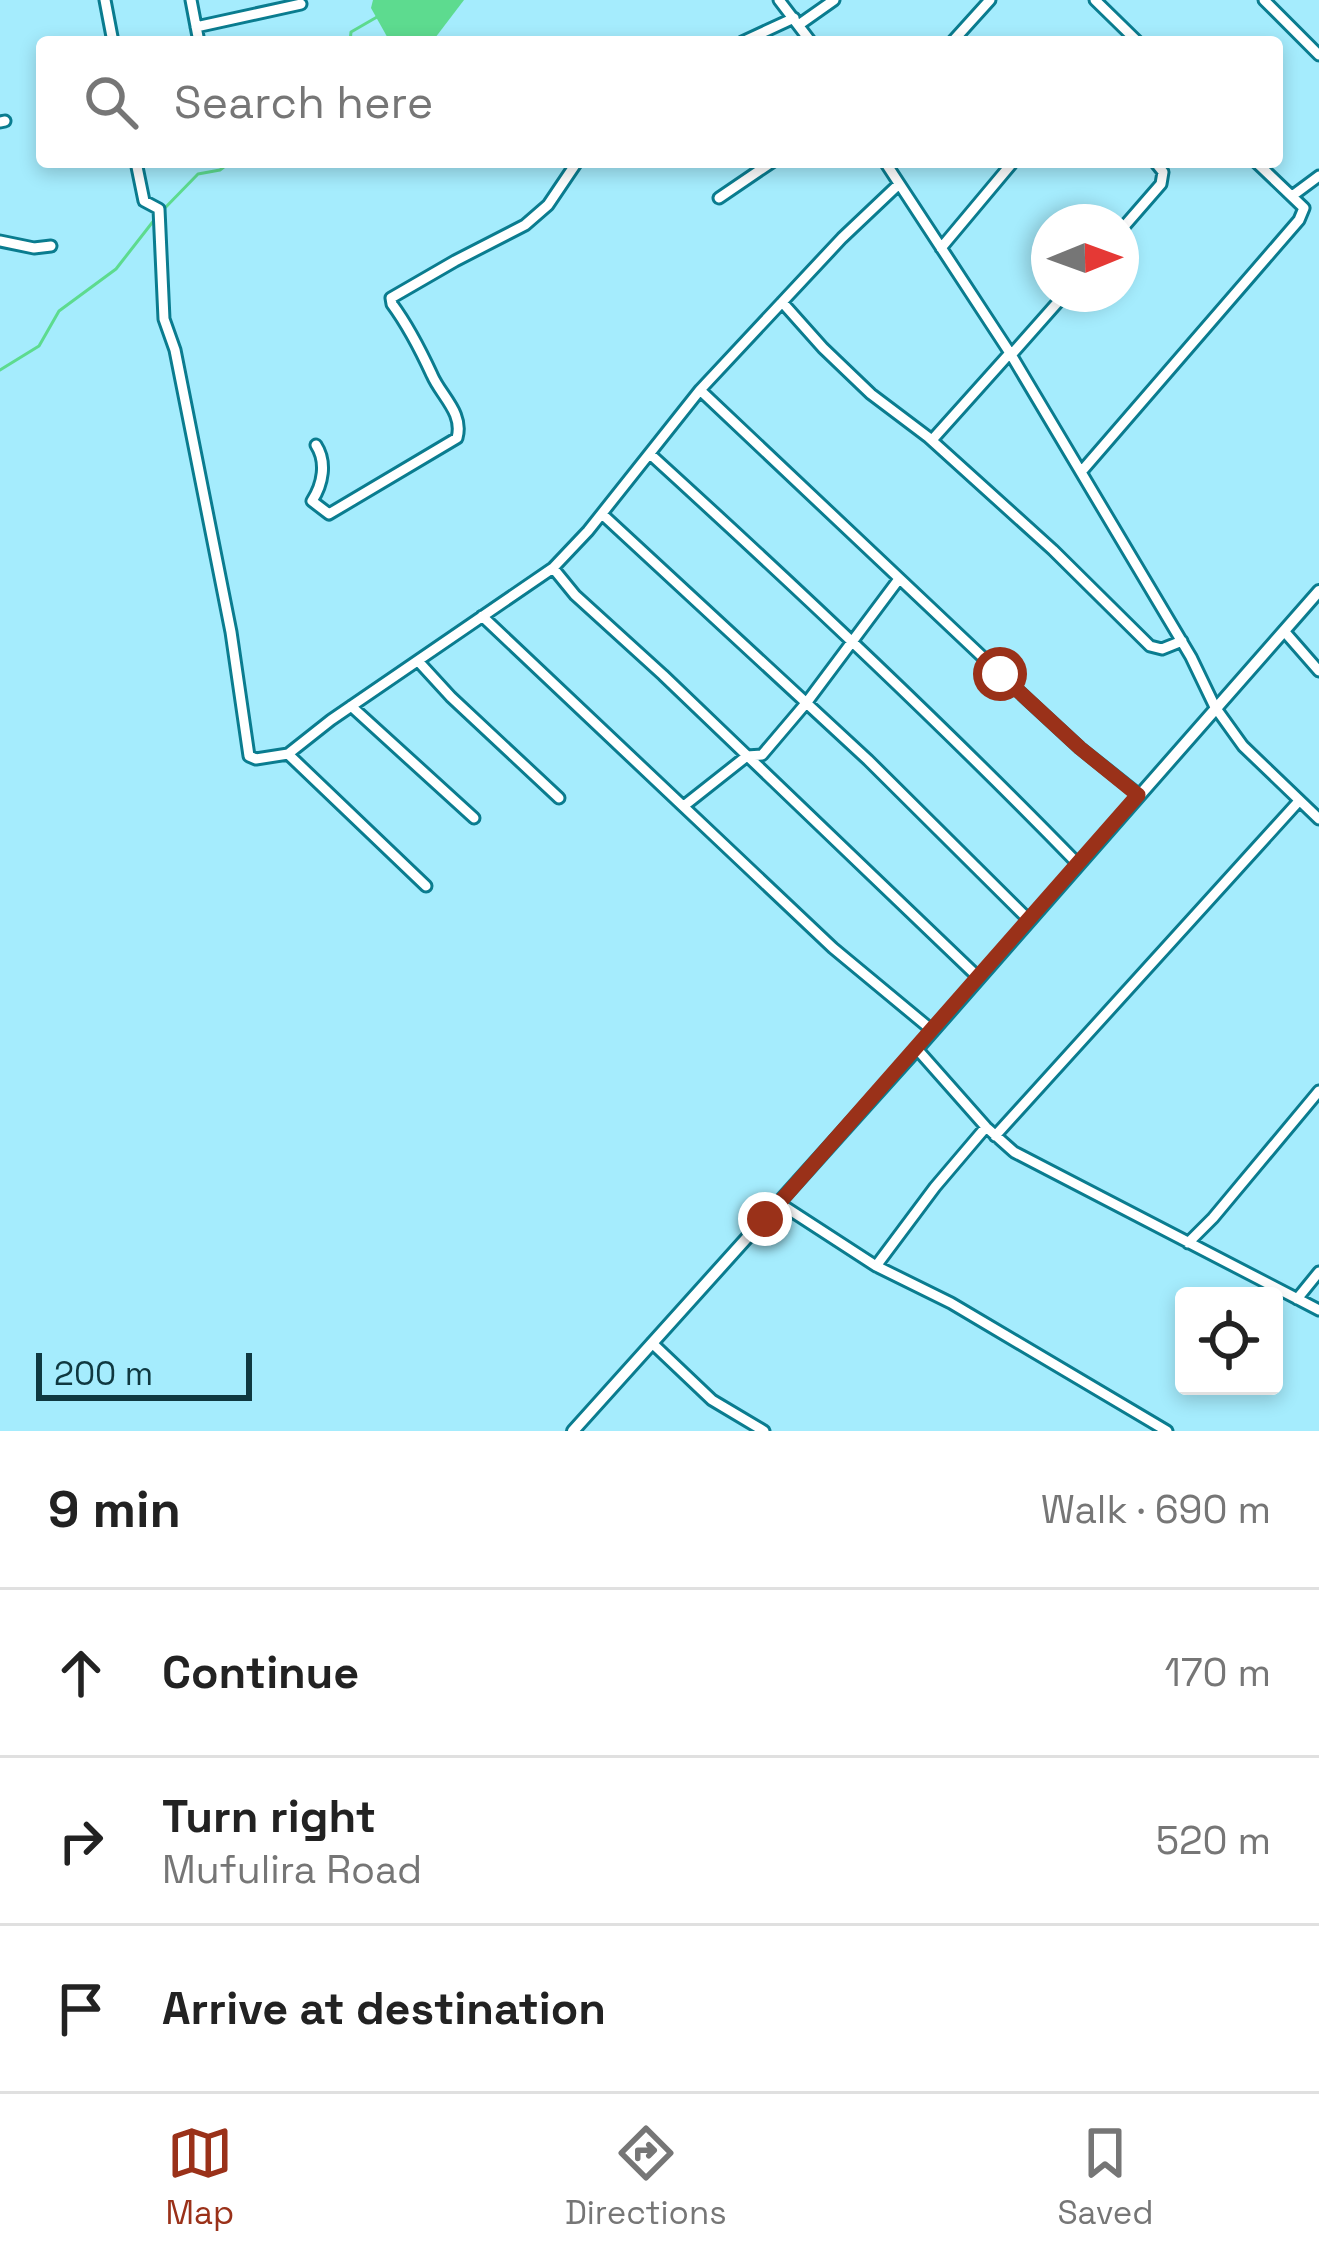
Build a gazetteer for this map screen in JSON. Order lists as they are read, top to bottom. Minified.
{"scale_bar":"200 m","north":"right","page":{"search":"Search here","scale":"200 m","heading":["9 min","Walk · 690 m"],"list":[["Continue","170 m"],["Turn right","Mufulira Road","520 m"],"Arrive at destination"],"nav":["Map","Directions","Saved"]}}
